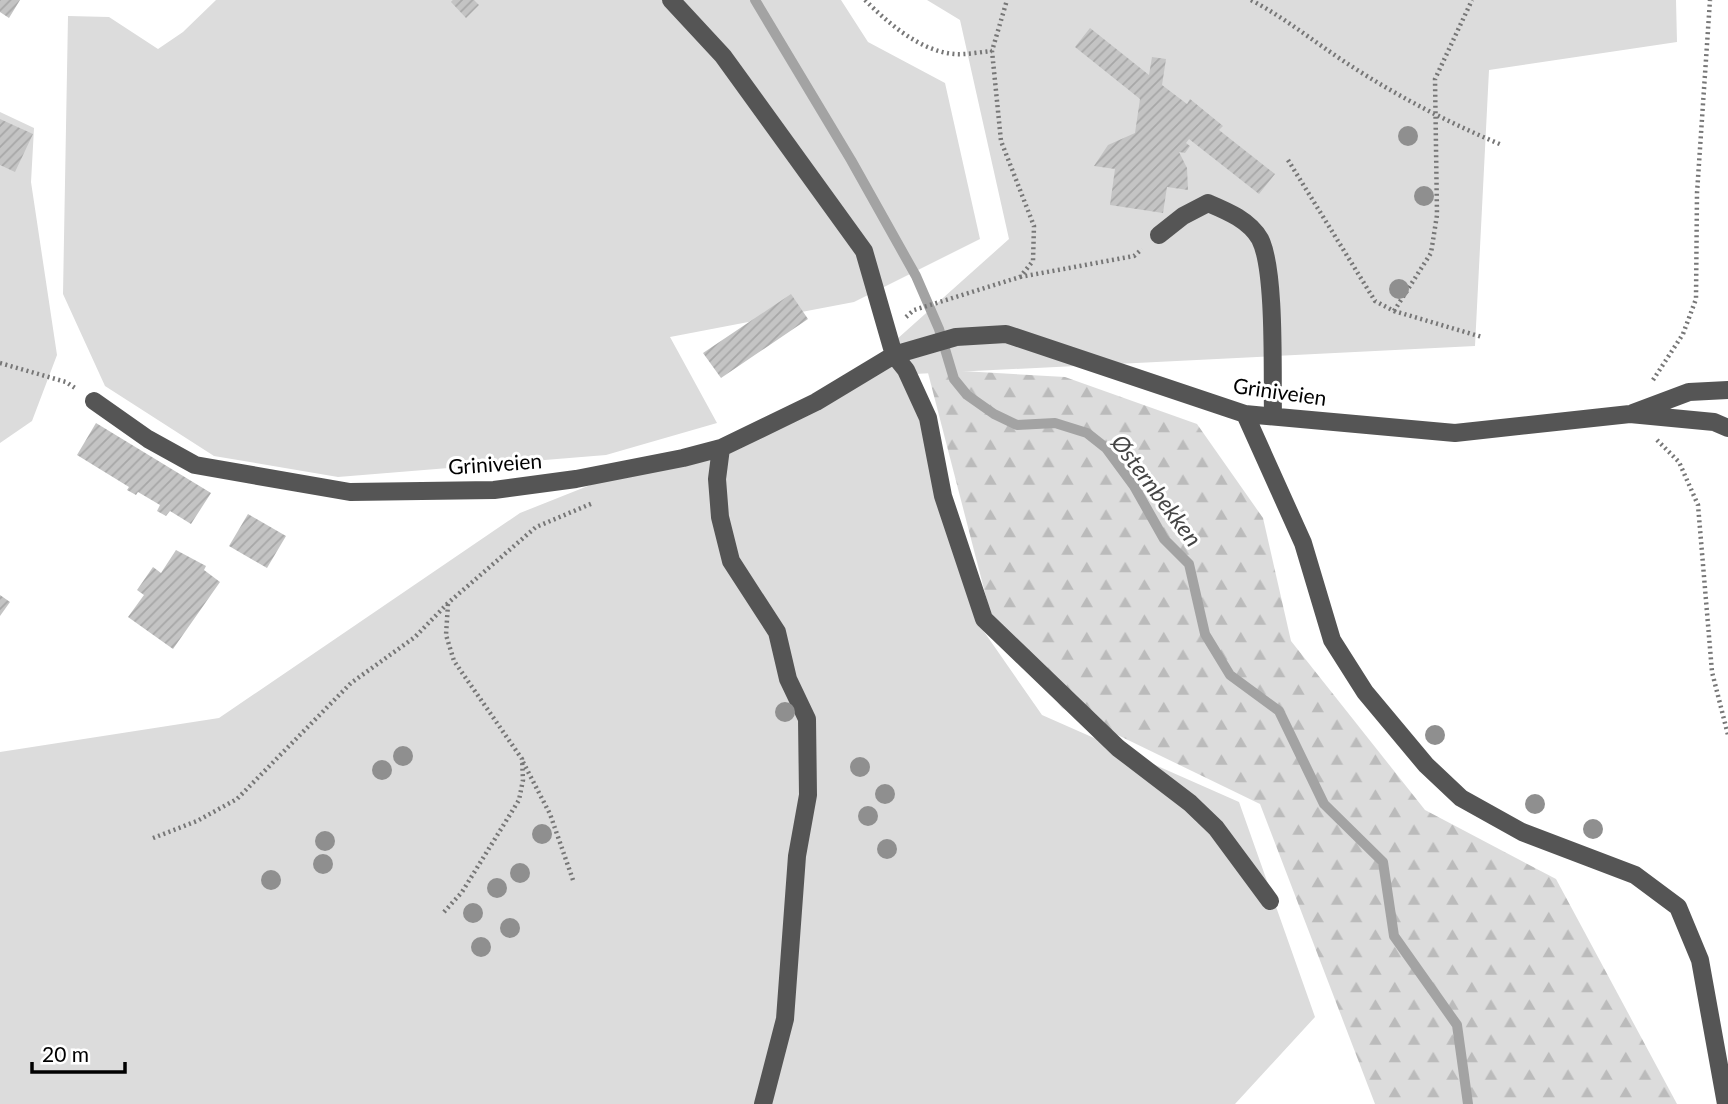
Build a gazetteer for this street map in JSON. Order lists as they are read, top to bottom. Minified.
{"streets":{"street":["Griniveien"]},"water":["Østernbekken"],"scale_bar":"20 m"}
